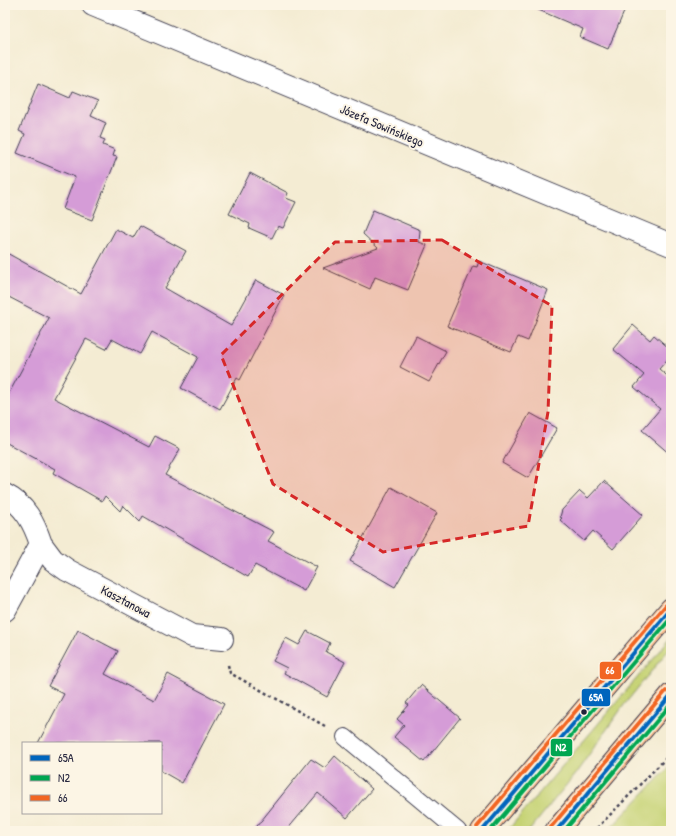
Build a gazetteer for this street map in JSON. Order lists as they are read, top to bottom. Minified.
{"streets":{"street":["Józefa Sowińskiego","Kasztanowa"]},"lines":["transit line 66","transit line 65A","transit line N2"],"legend":["65A","N2","66"]}
